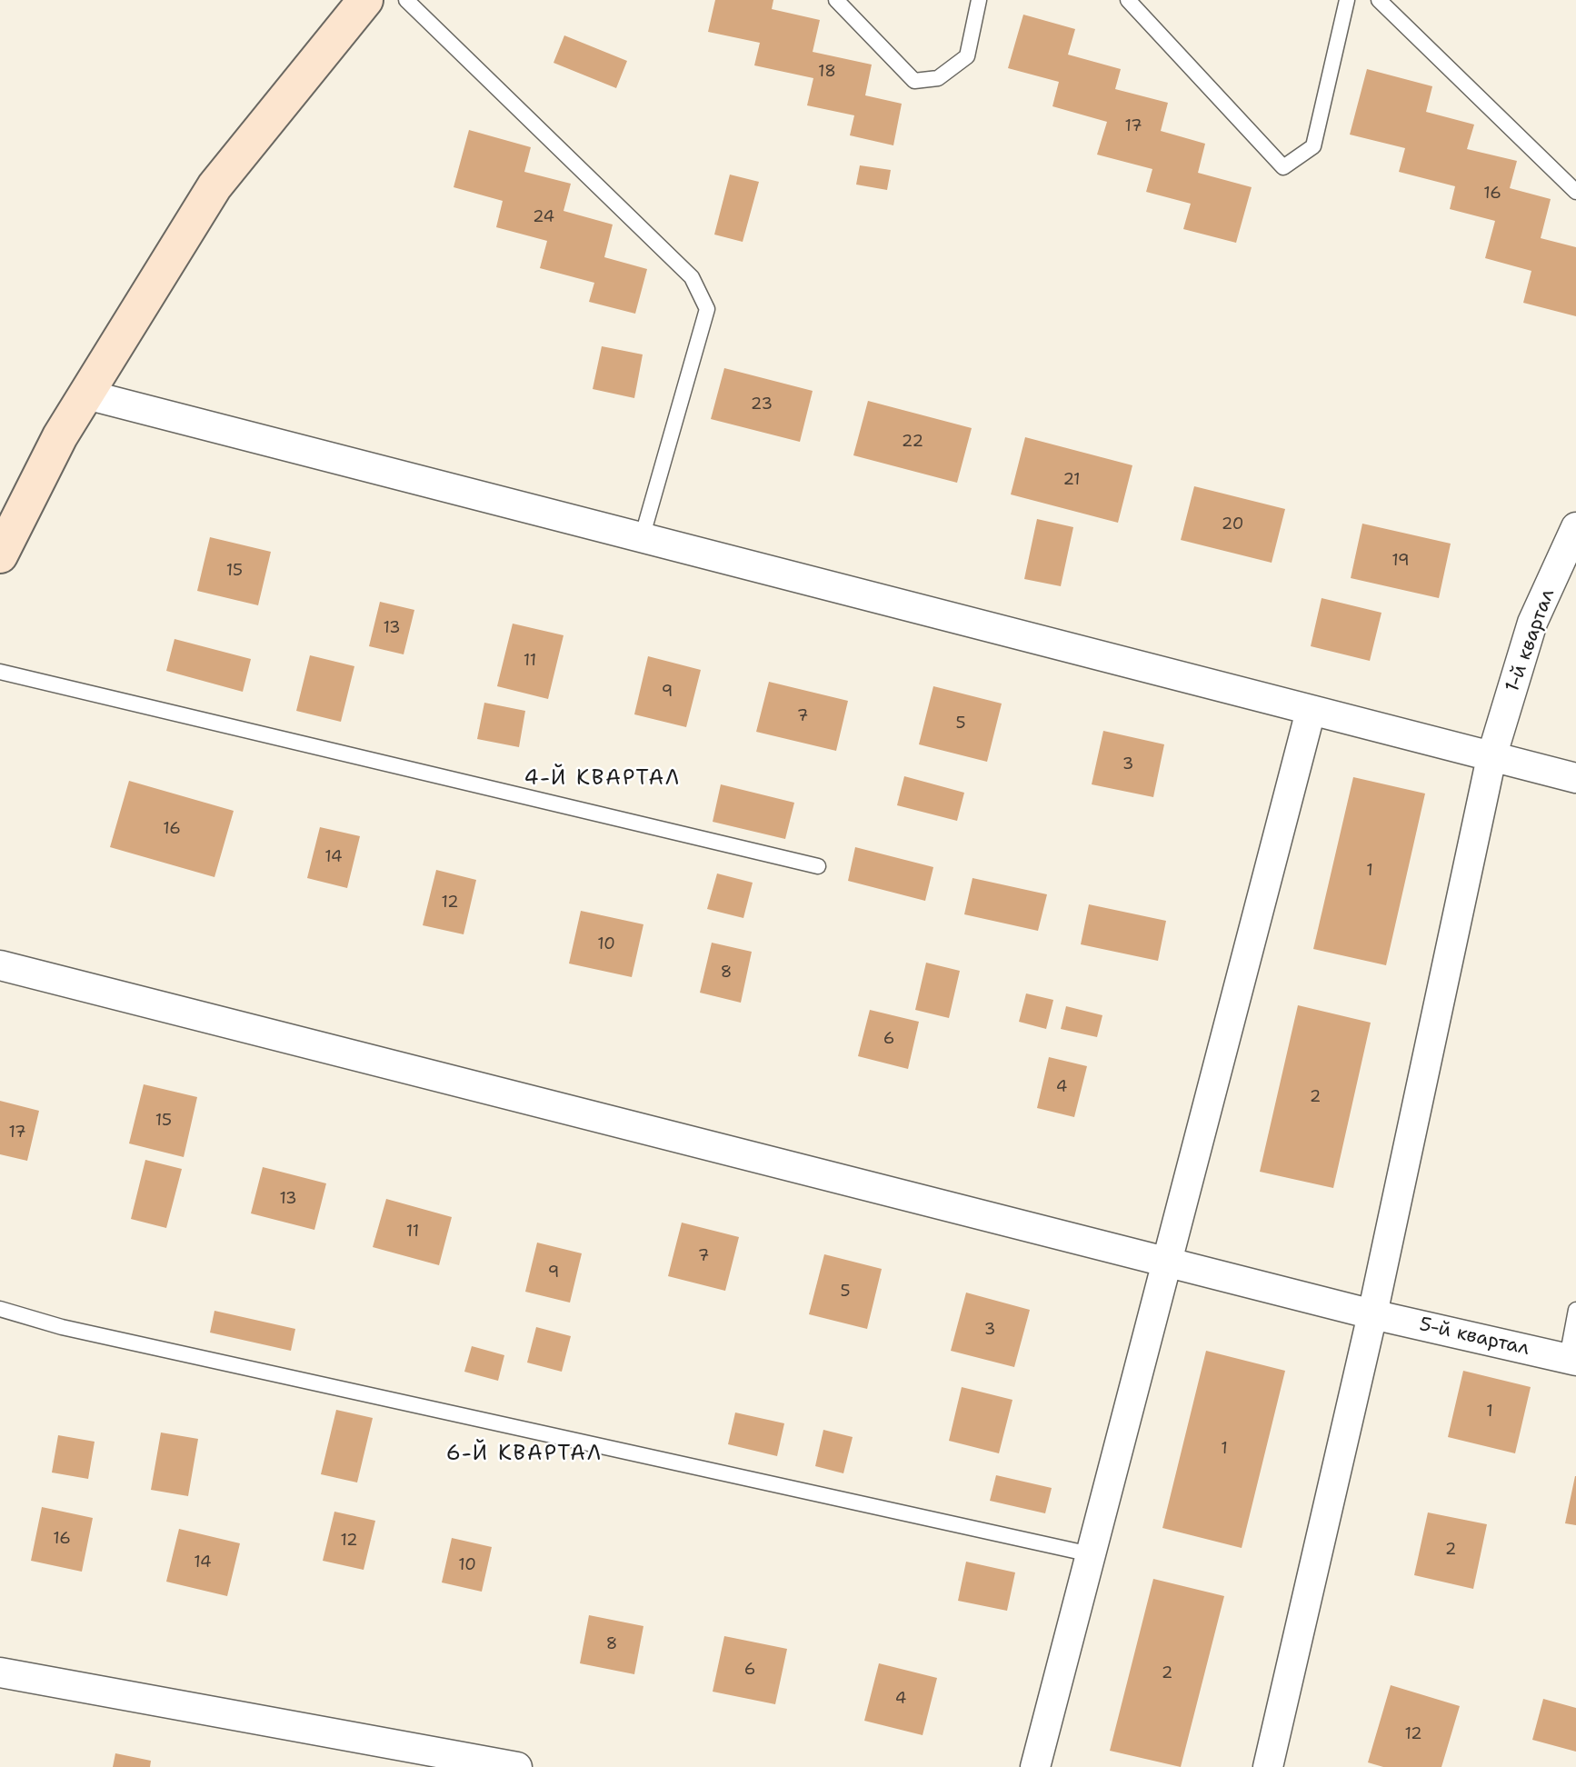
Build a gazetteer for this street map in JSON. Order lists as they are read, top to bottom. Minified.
{"streets":{"street":["1-й квартал","5-й квартал"]},"crossings":[["1-й квартал","5-й квартал"]],"districts":["4-Й КВАРТАЛ","6-Й КВАРТАЛ"],"house_numbers":["18","17","16","24","23","22","21","20","19","15","13","11","9","7","5","3","16","14","1","12","10","8","6","4","2","15","17","13","11","7","9","5","3","1","1","16","12","2","14","10","8","6","2","4","12"]}
